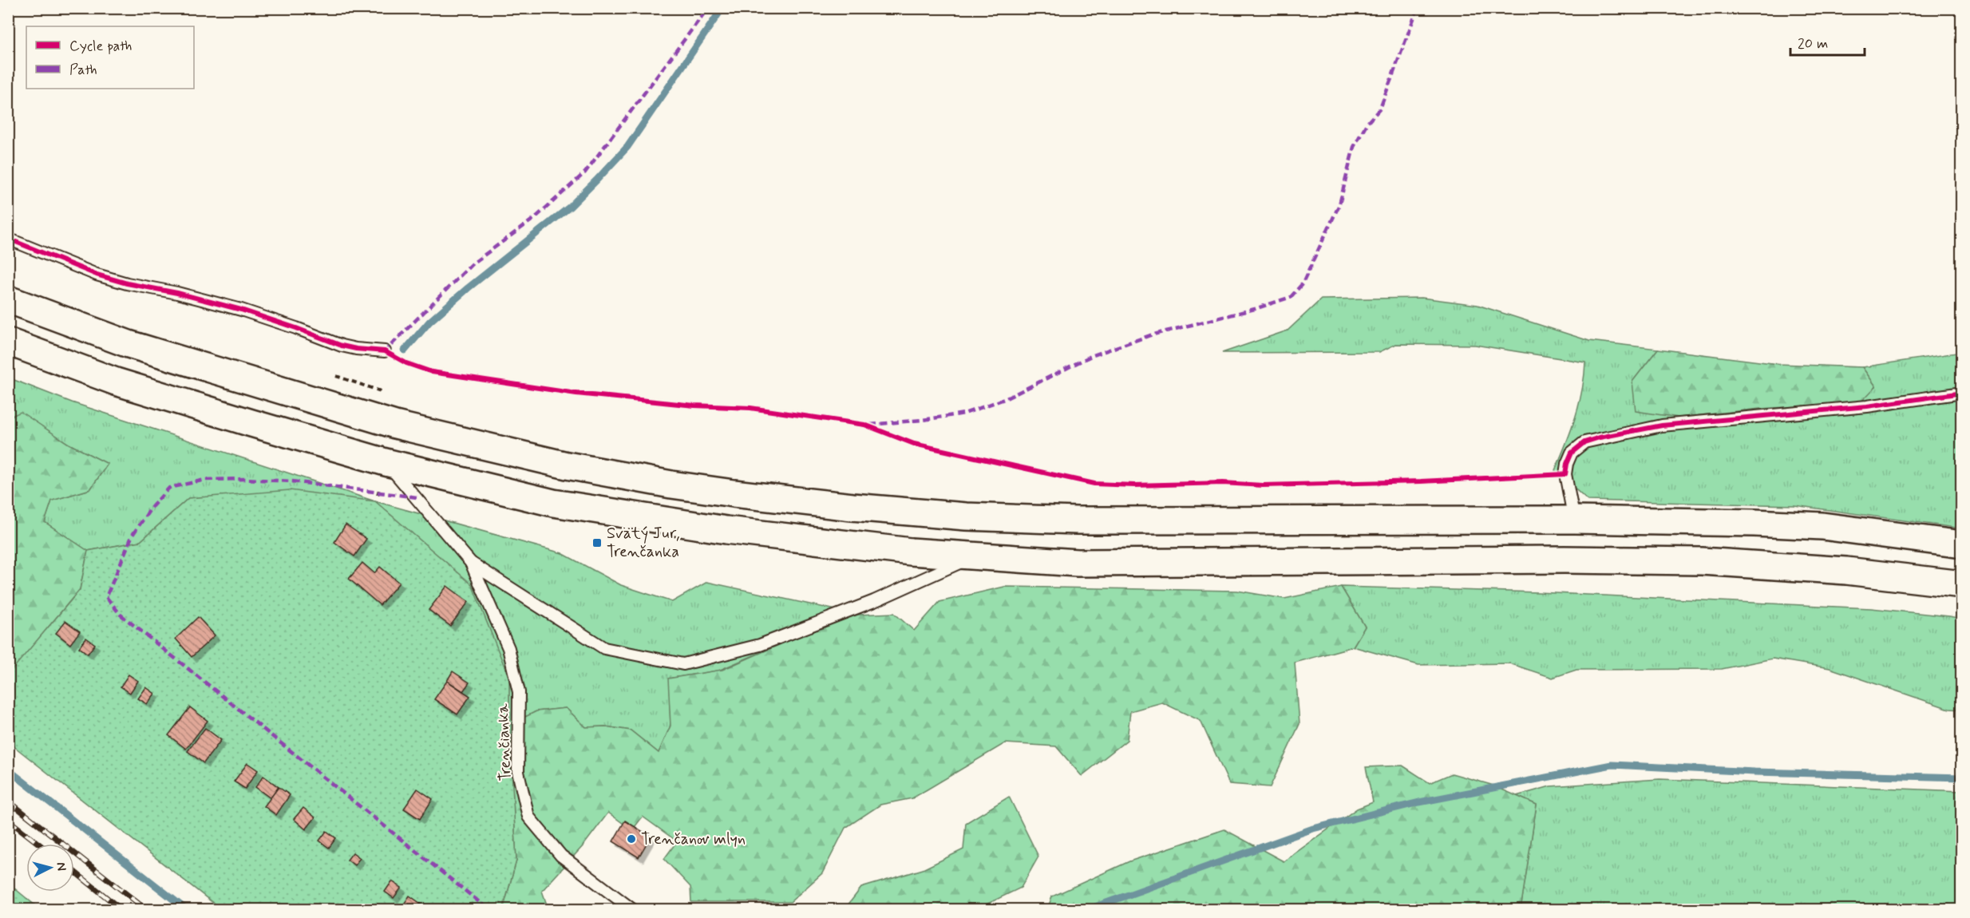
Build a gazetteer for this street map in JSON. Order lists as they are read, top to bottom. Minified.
{"streets":{"lane":["Trenčianka"]},"places":{"transit":["Svätý Jur, Trenčanka"],"other":["Trenčanov mlyn"]},"legend":["Cycle path","Path"],"scale_bar":"20 m","north":"right"}
